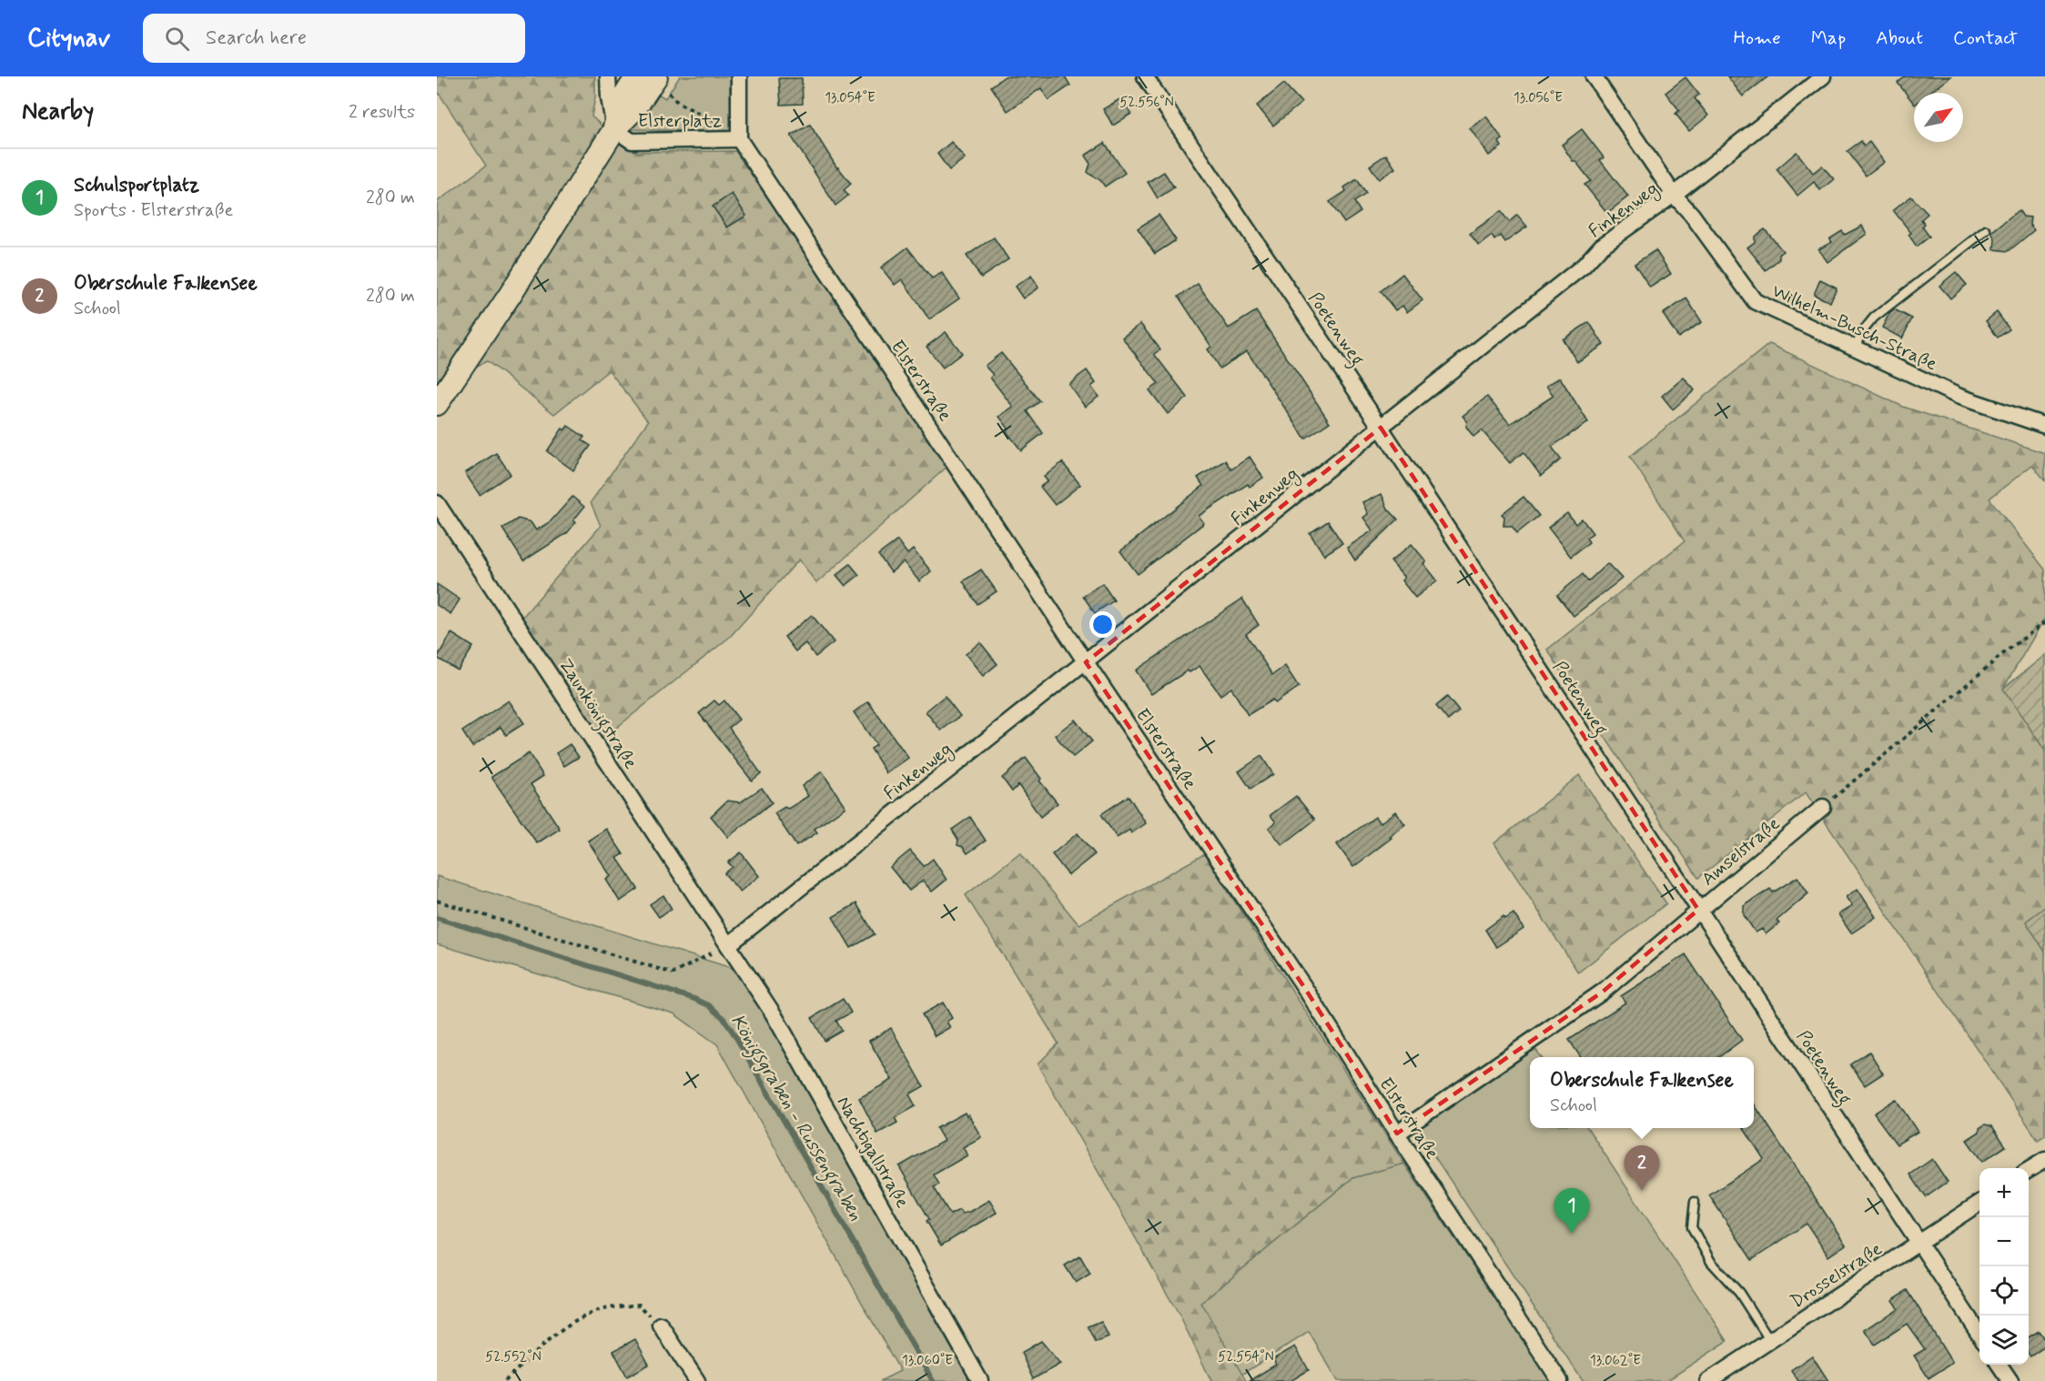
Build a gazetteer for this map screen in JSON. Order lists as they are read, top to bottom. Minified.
{"streets":{"street":["Elsterplatz","Finkenweg","Wilhelm-Busch-Straße","Poetenweg","Elsterstraße","Zaunkönigstraße","Amselstraße","Nachtigallstraße","Drosselstraße"]},"crossings":[["Elsterplatz","Elsterstraße"],["Finkenweg","Wilhelm-Busch-Straße"],["Finkenweg","Poetenweg"],["Finkenweg","Elsterstraße"],["Finkenweg","Zaunkönigstraße"],["Finkenweg","Nachtigallstraße"],["Poetenweg","Amselstraße"],["Poetenweg","Drosselstraße"],["Elsterstraße","Amselstraße"],["Zaunkönigstraße","Nachtigallstraße"]],"water":["Königsgraben - Russengraben"],"north":"top right","page":{"header":"Citynav","search":"Search here","nav":["Home","Map","About","Contact"],"heading":["Nearby","2 results"],"list":[{"mark":"1","name":"Schulsportplatz","note":"Sports · Elsterstraße","value":"280 m"},{"mark":"2","name":"Oberschule Falkensee","note":"School","value":"280 m"}],"popup":["Oberschule Falkensee","School"],"pins":["2","1"],"map_buttons":["+","−"]},"coordinates":["13.054°E","13.056°E","52.556°N","52.552°N","52.554°N","13.060°E","13.062°E"]}
